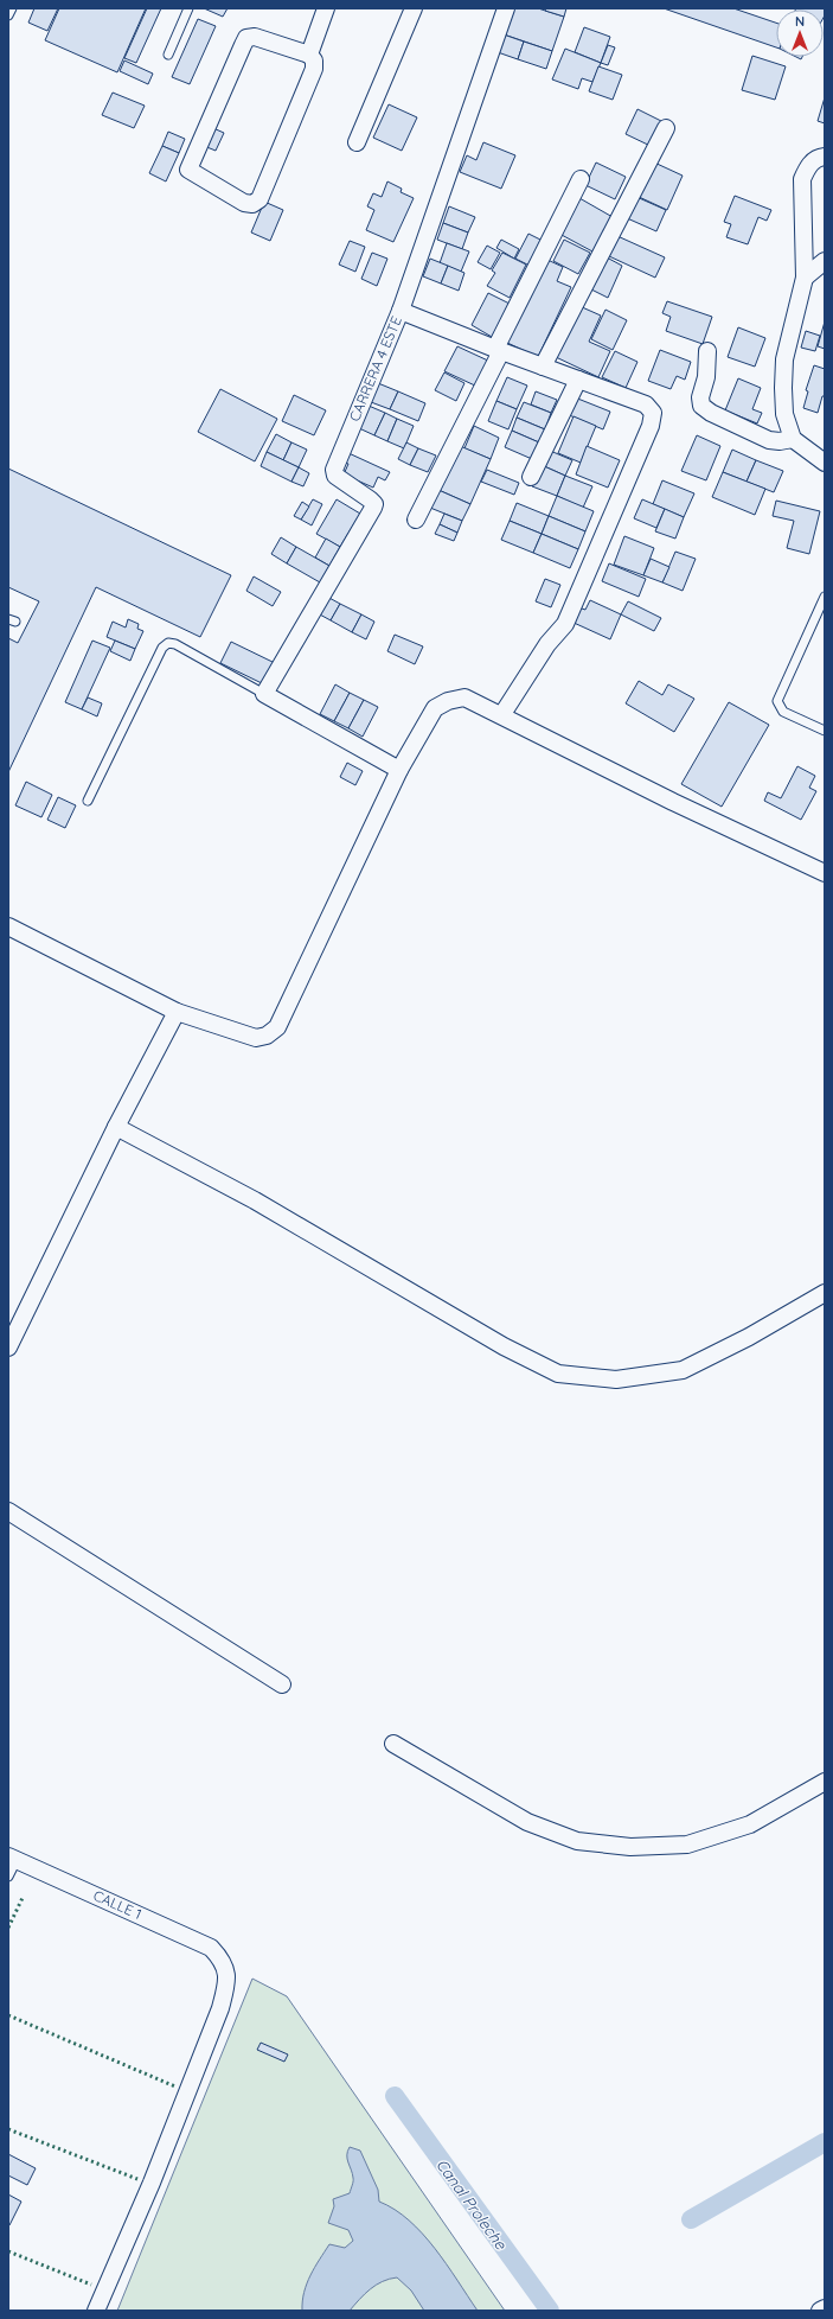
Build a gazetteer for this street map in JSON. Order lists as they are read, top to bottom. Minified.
{"streets":{"street":["CARRERA 4 ESTE","CALLE 1"]},"water":["Canal Proleche"],"north":"top"}
